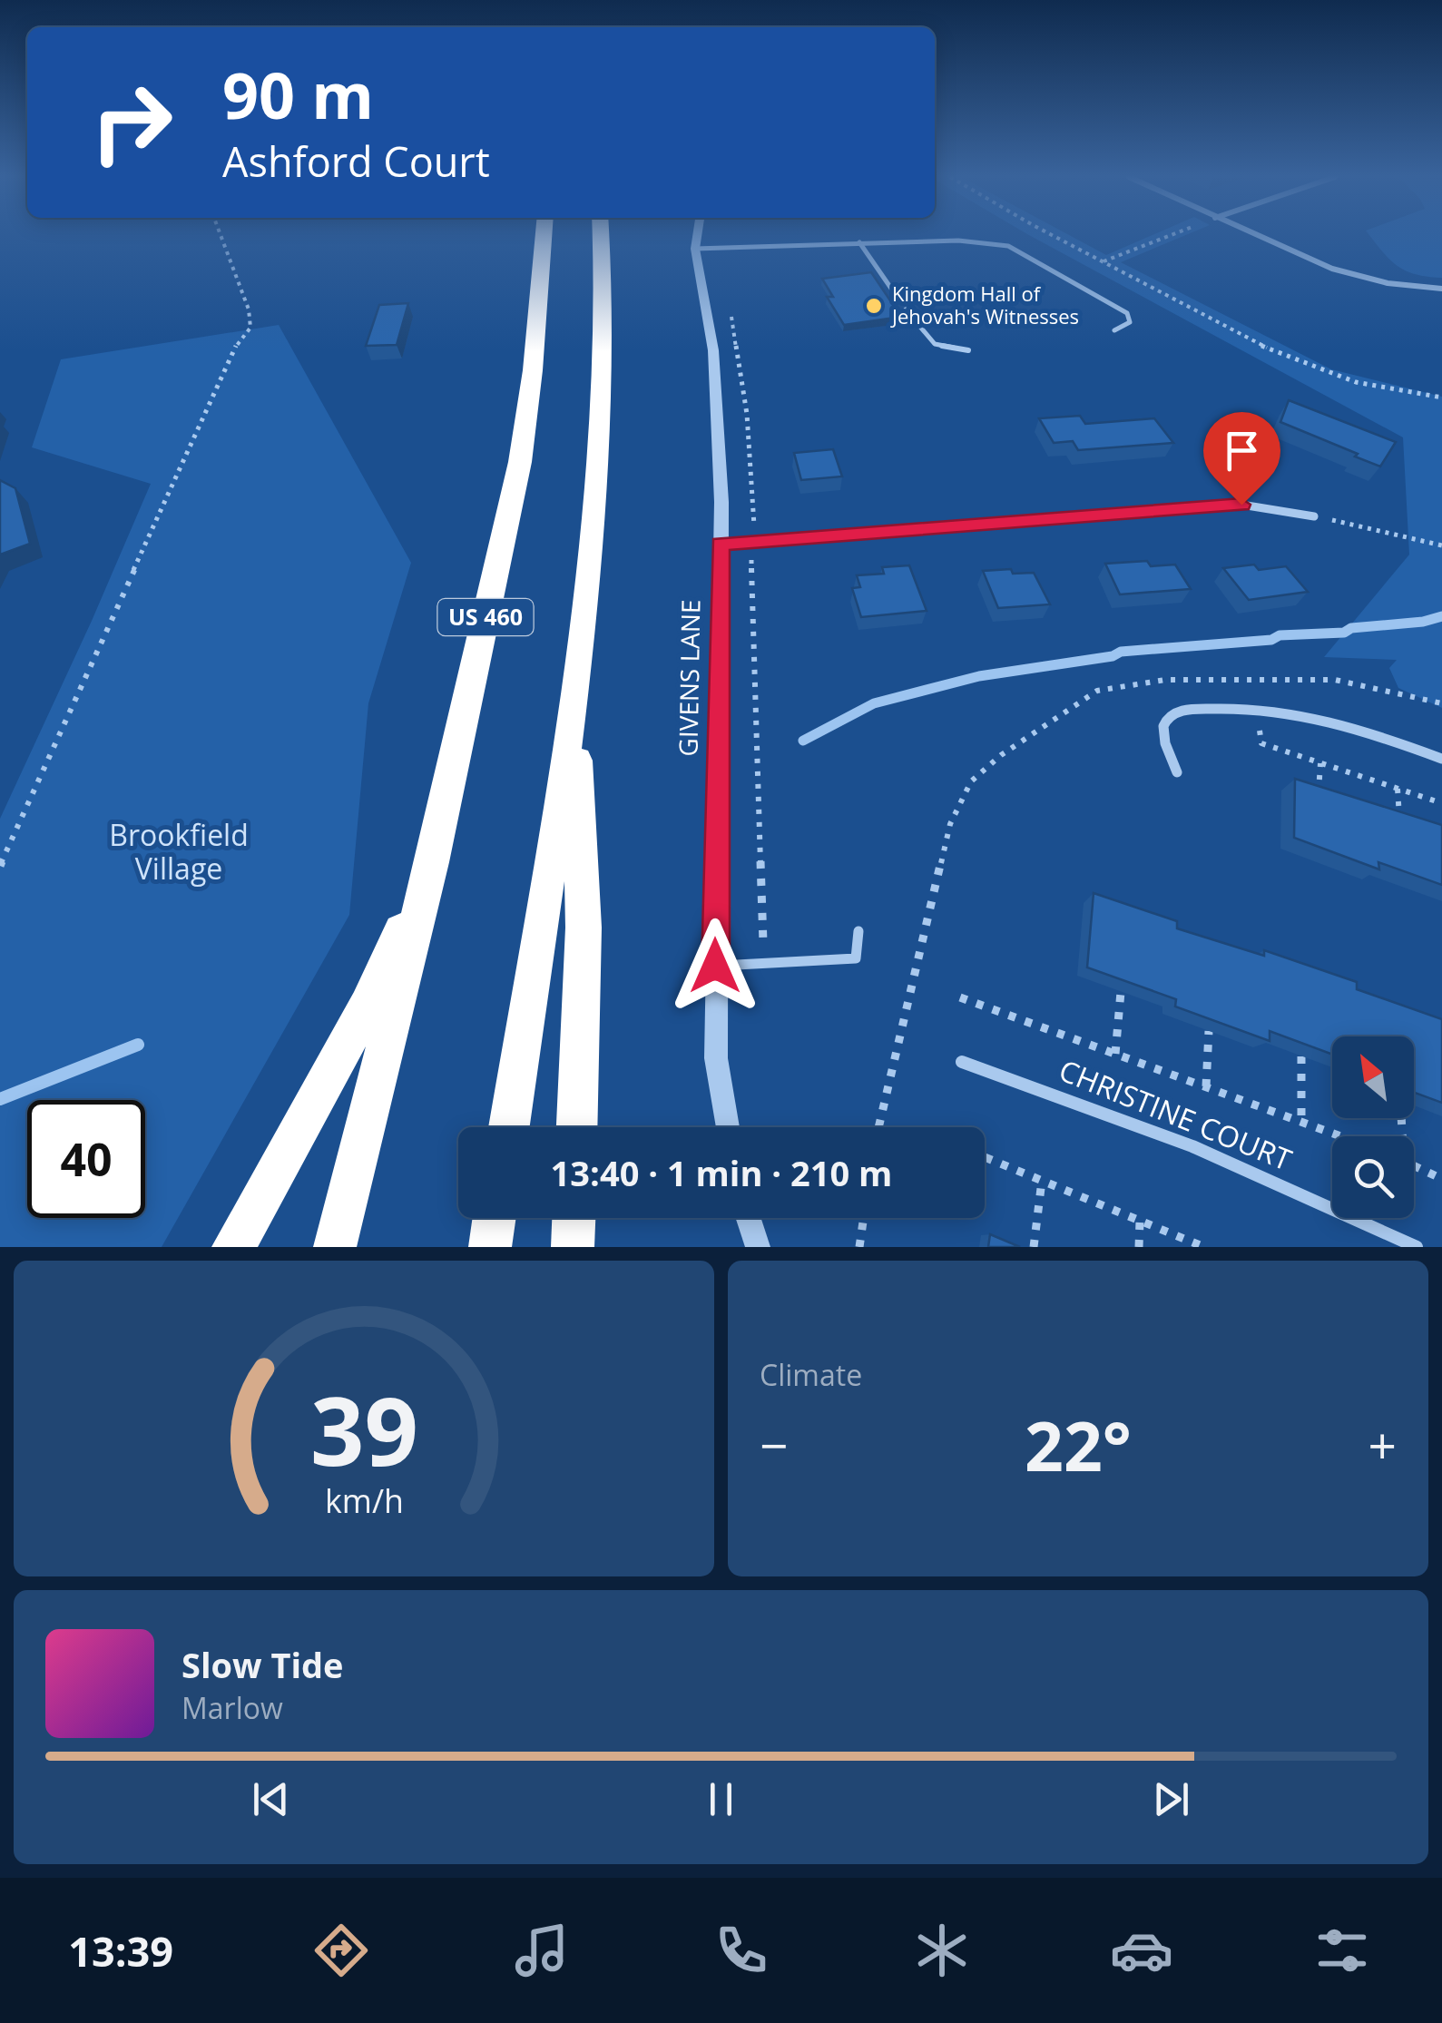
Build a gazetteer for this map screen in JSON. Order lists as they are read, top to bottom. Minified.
{"streets":{"highway":["US 460"],"street":["GIVENS LANE","CHRISTINE COURT"]},"parks":["Brookfield Village"],"places":["Kingdom Hall of Jehovah's Witnesses"],"north":"top left","page":{"turn":["90 m","Ashford Court"],"limit":"40","trip":"13:40 · 1 min · 210 m","tile":"Climate","heat":["−","22°","+"],"song":["Slow Tide","Marlow"],"tabs":"13:39","gauge":["39","km/h"]}}
